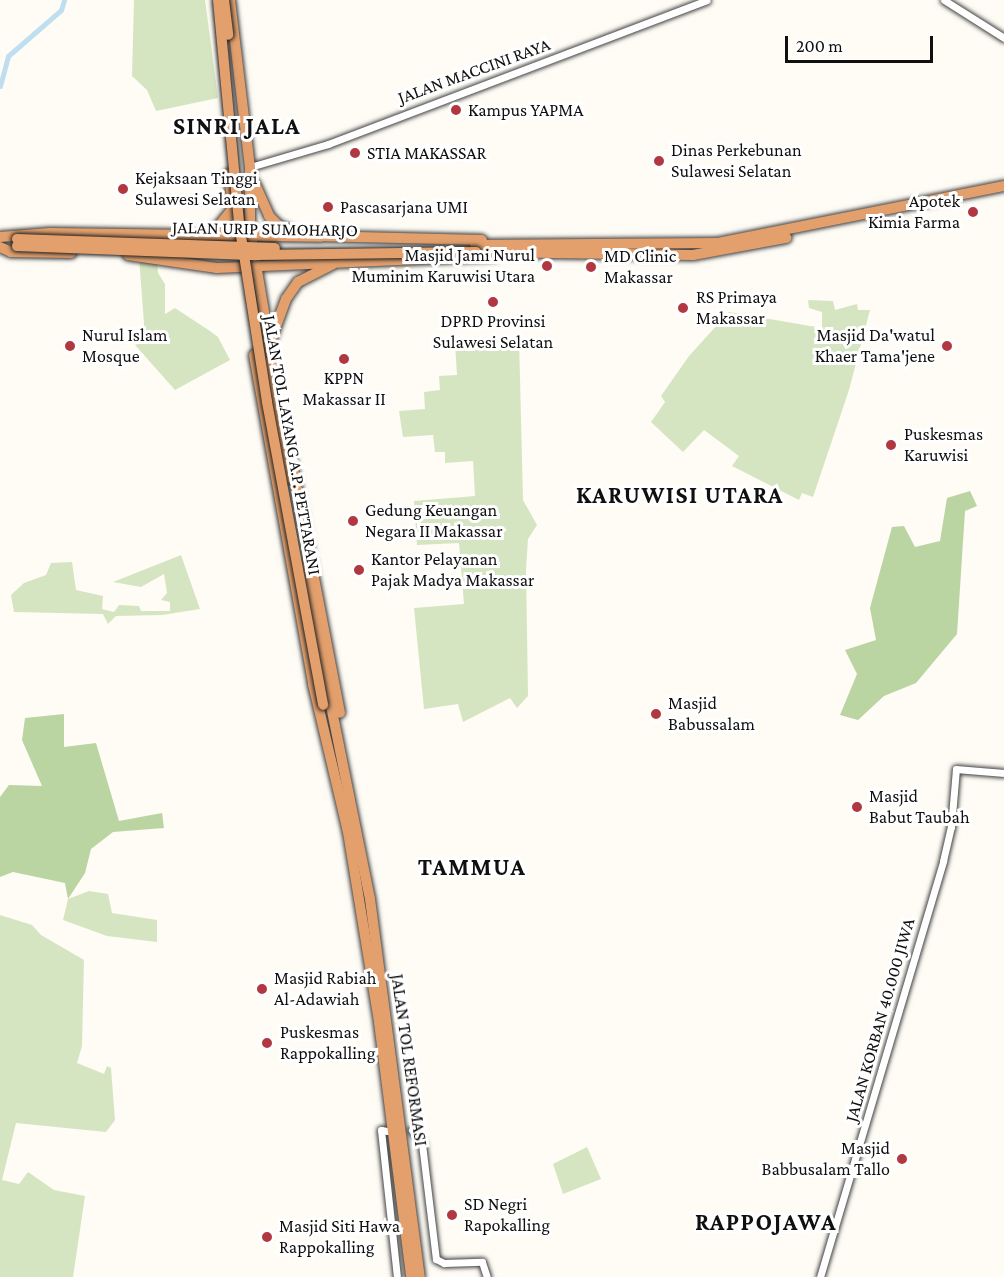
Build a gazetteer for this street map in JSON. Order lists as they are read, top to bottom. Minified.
{"streets":{"highway":["JALAN URIP SUMOHARJO","JALAN TOL LAYANG A.P. PETTARANI","JALAN TOL REFORMASI"],"street":["JALAN MACCINI RAYA","JALAN KORBAN 40.000 JIWA"]},"crossings":[["JALAN TOL LAYANG A.P. PETTARANI","JALAN TOL REFORMASI"]],"districts":["SINRI JALA","KARUWISI UTARA","TAMMUA","RAPPOJAWA"],"places":["Kampus YAPMA","STIA MAKASSAR","Dinas Perkebunan Sulawesi Selatan","Kejaksaan Tinggi Sulawesi Selatan","Pascasarjana UMI","Apotek Kimia Farma","Masjid Jami Nurul Muminim Karuwisi Utara","MD Clinic Makassar","DPRD Provinsi Sulawesi Selatan","RS Primaya Makassar","Nurul Islam Mosque","Masjid Da'watul Khaer Tama'jene","KPPN Makassar II","Puskesmas Karuwisi","Gedung Keuangan Negara II Makassar","Kantor Pelayanan Pajak Madya Makassar","Masjid Babussalam","Masjid Babut Taubah","Masjid Rabiah Al-Adawiah","Puskesmas Rappokalling","Masjid Babbusalam Tallo","SD Negri Rapokalling","Masjid Siti Hawa Rappokalling"],"scale_bar":"200 m"}
